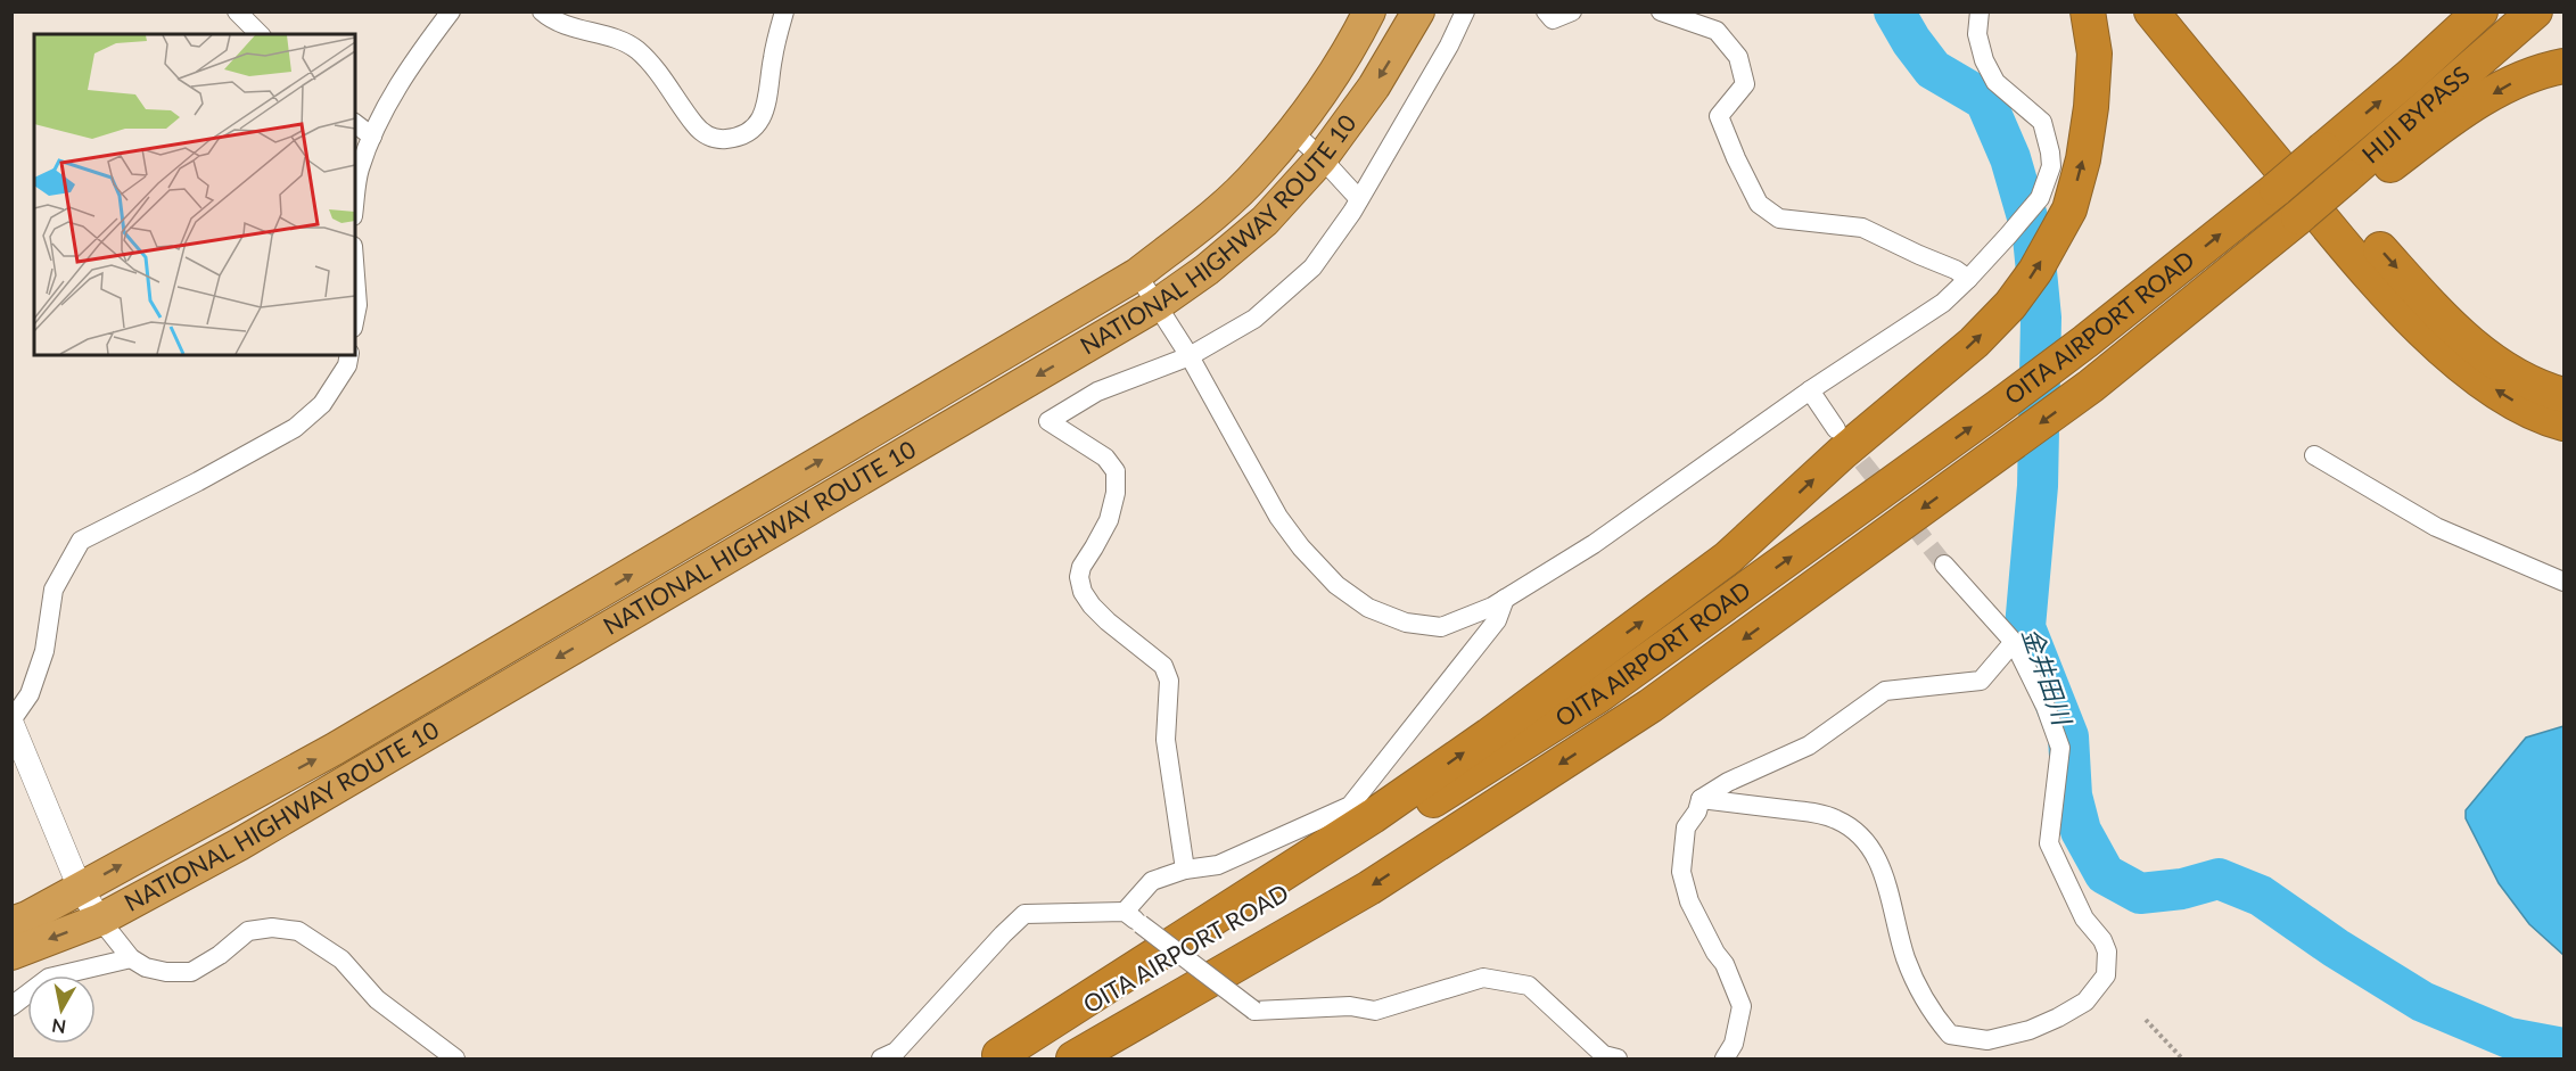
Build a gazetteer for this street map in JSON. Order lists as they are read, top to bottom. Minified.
{"streets":{"highway":["HIJI BYPASS","NATIONAL HIGHWAY ROUTE 10","OITA AIRPORT ROAD"]},"crossings":[["HIJI BYPASS","OITA AIRPORT ROAD"]],"water":["金井田川"],"north":"bottom"}
